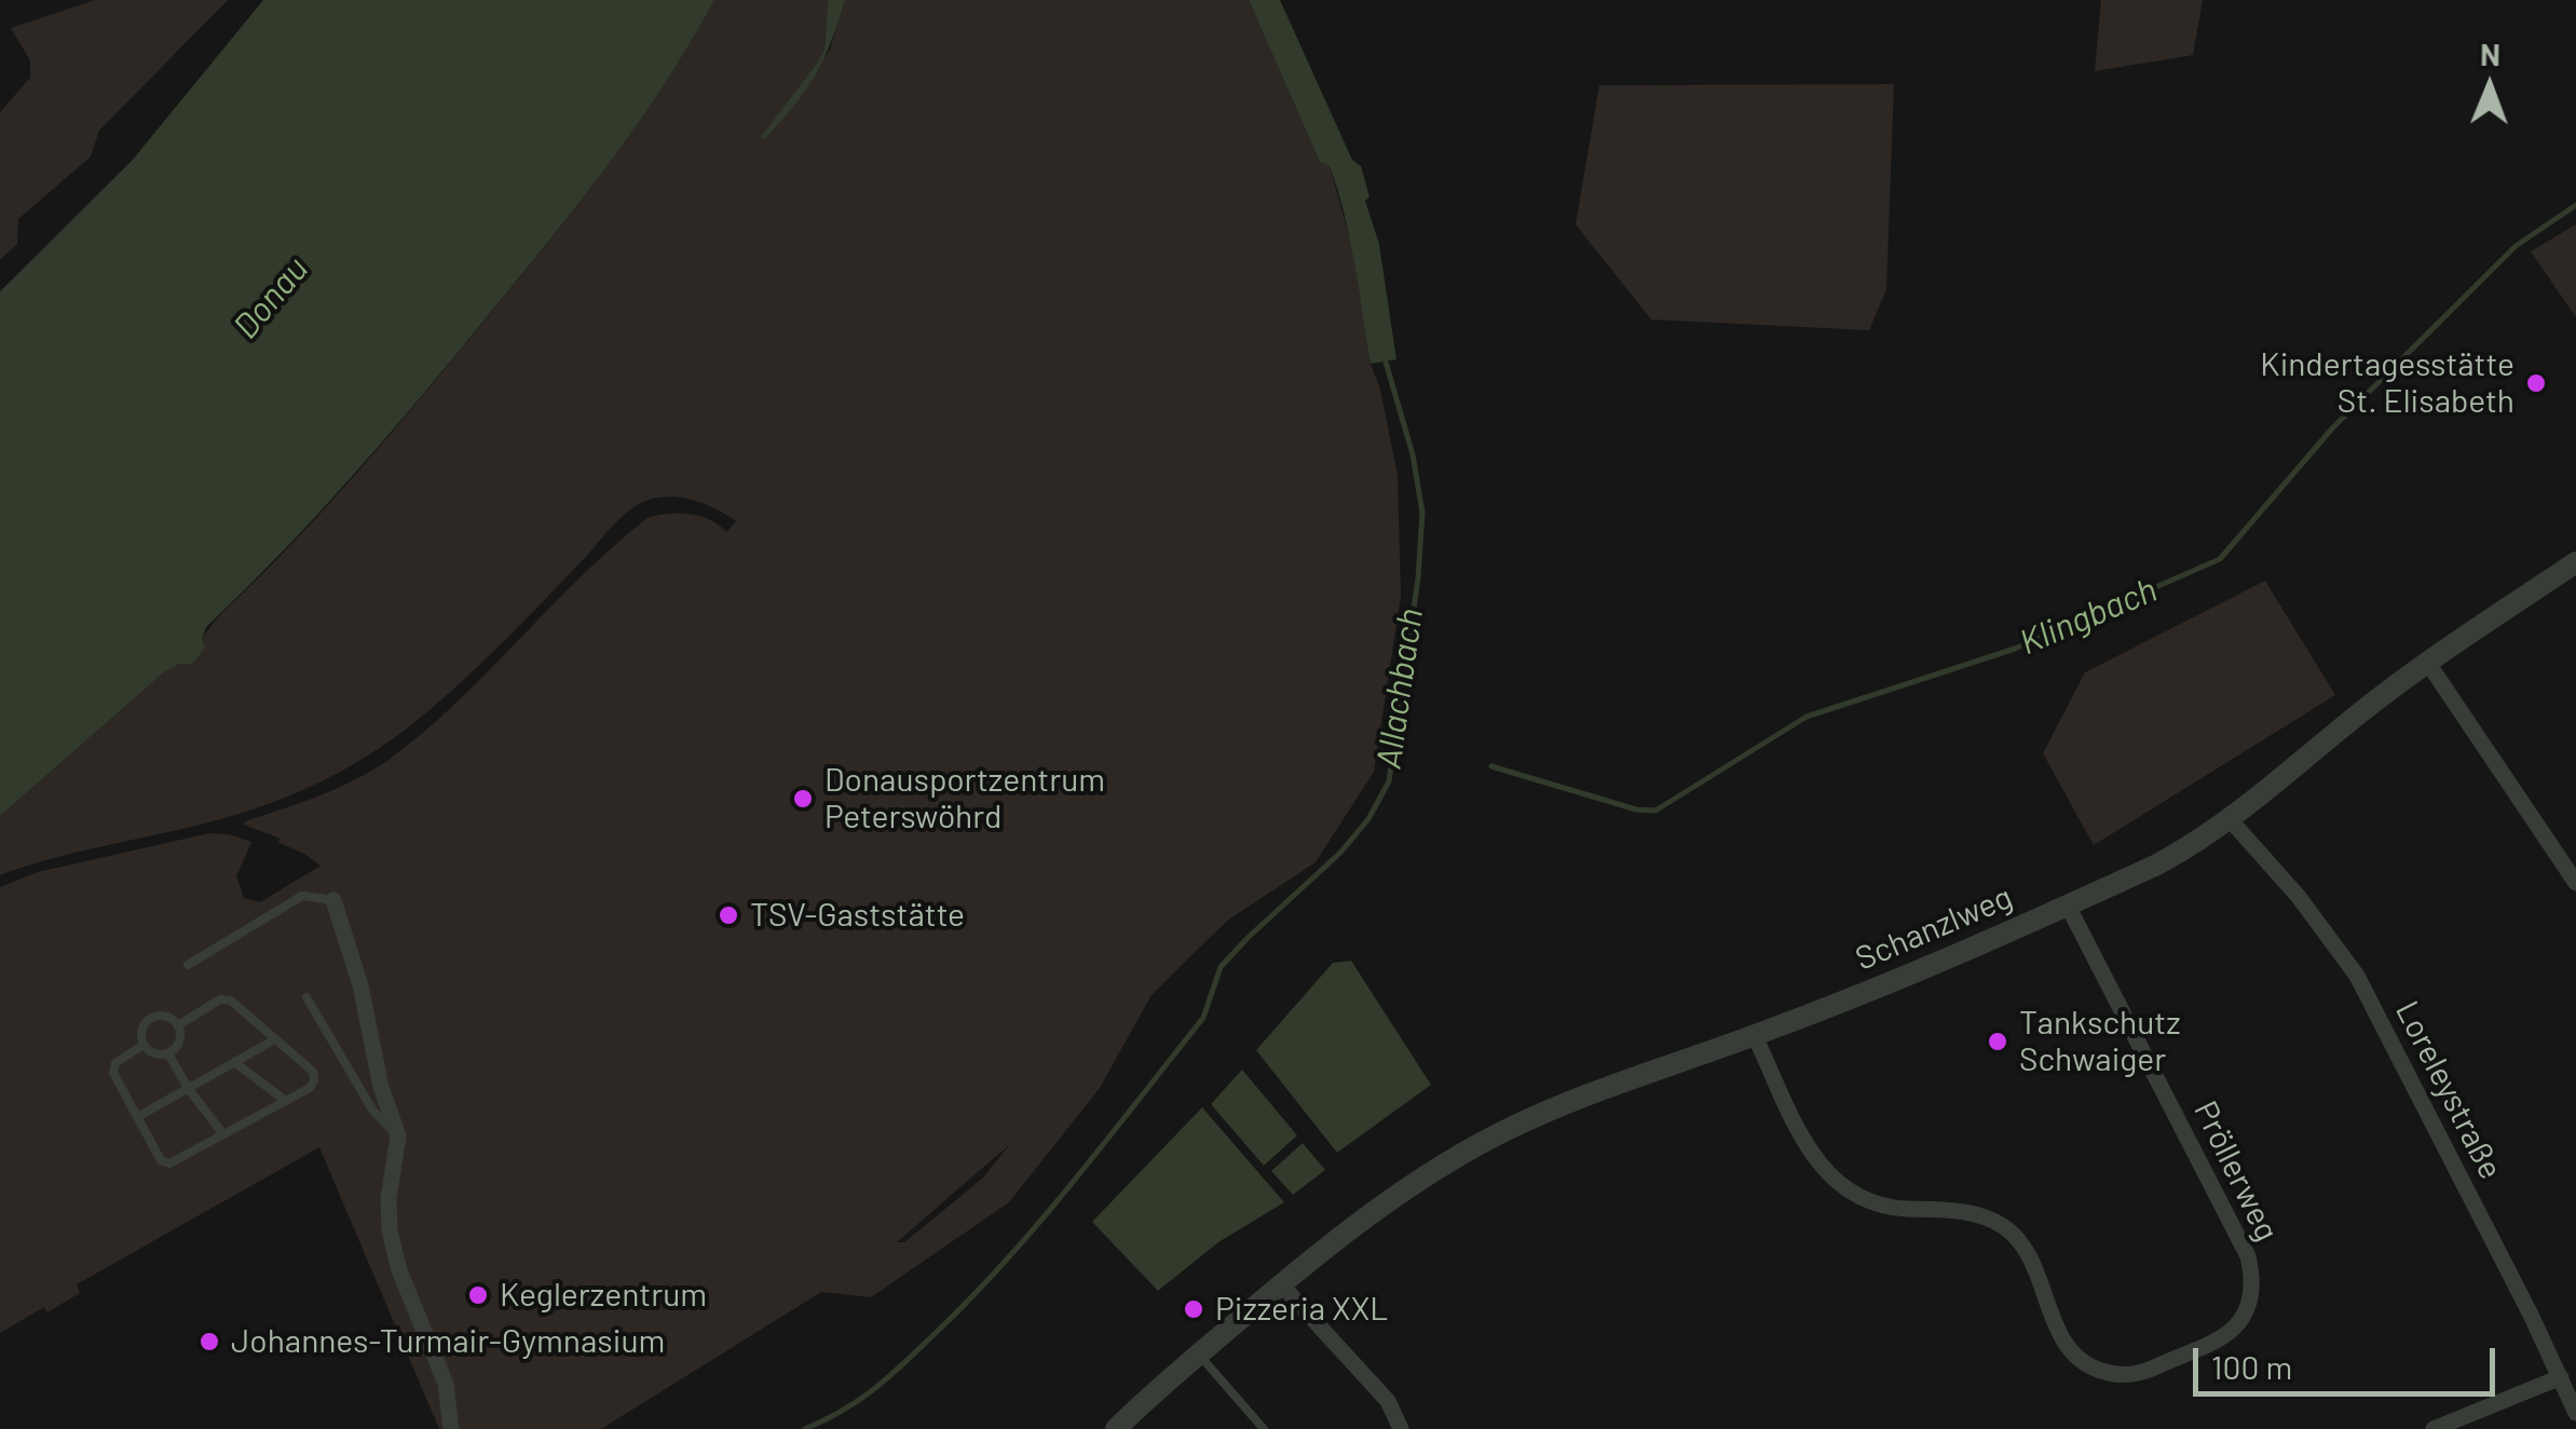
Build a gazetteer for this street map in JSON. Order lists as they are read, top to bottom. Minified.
{"streets":{"street":["Schanzlweg","Loreleystraße","Pröllerweg"]},"crossings":[["Schanzlweg","Loreleystraße"],["Schanzlweg","Pröllerweg"]],"water":["Donau","Klingbach","Allachbach"],"places":["Kindertagesstätte St. Elisabeth","Donausportzentrum Peterswöhrd","TSV-Gaststätte","Tankschutz Schwaiger","Keglerzentrum","Pizzeria XXL","Johannes-Turmair-Gymnasium"],"scale_bar":"100 m","north":"top"}
